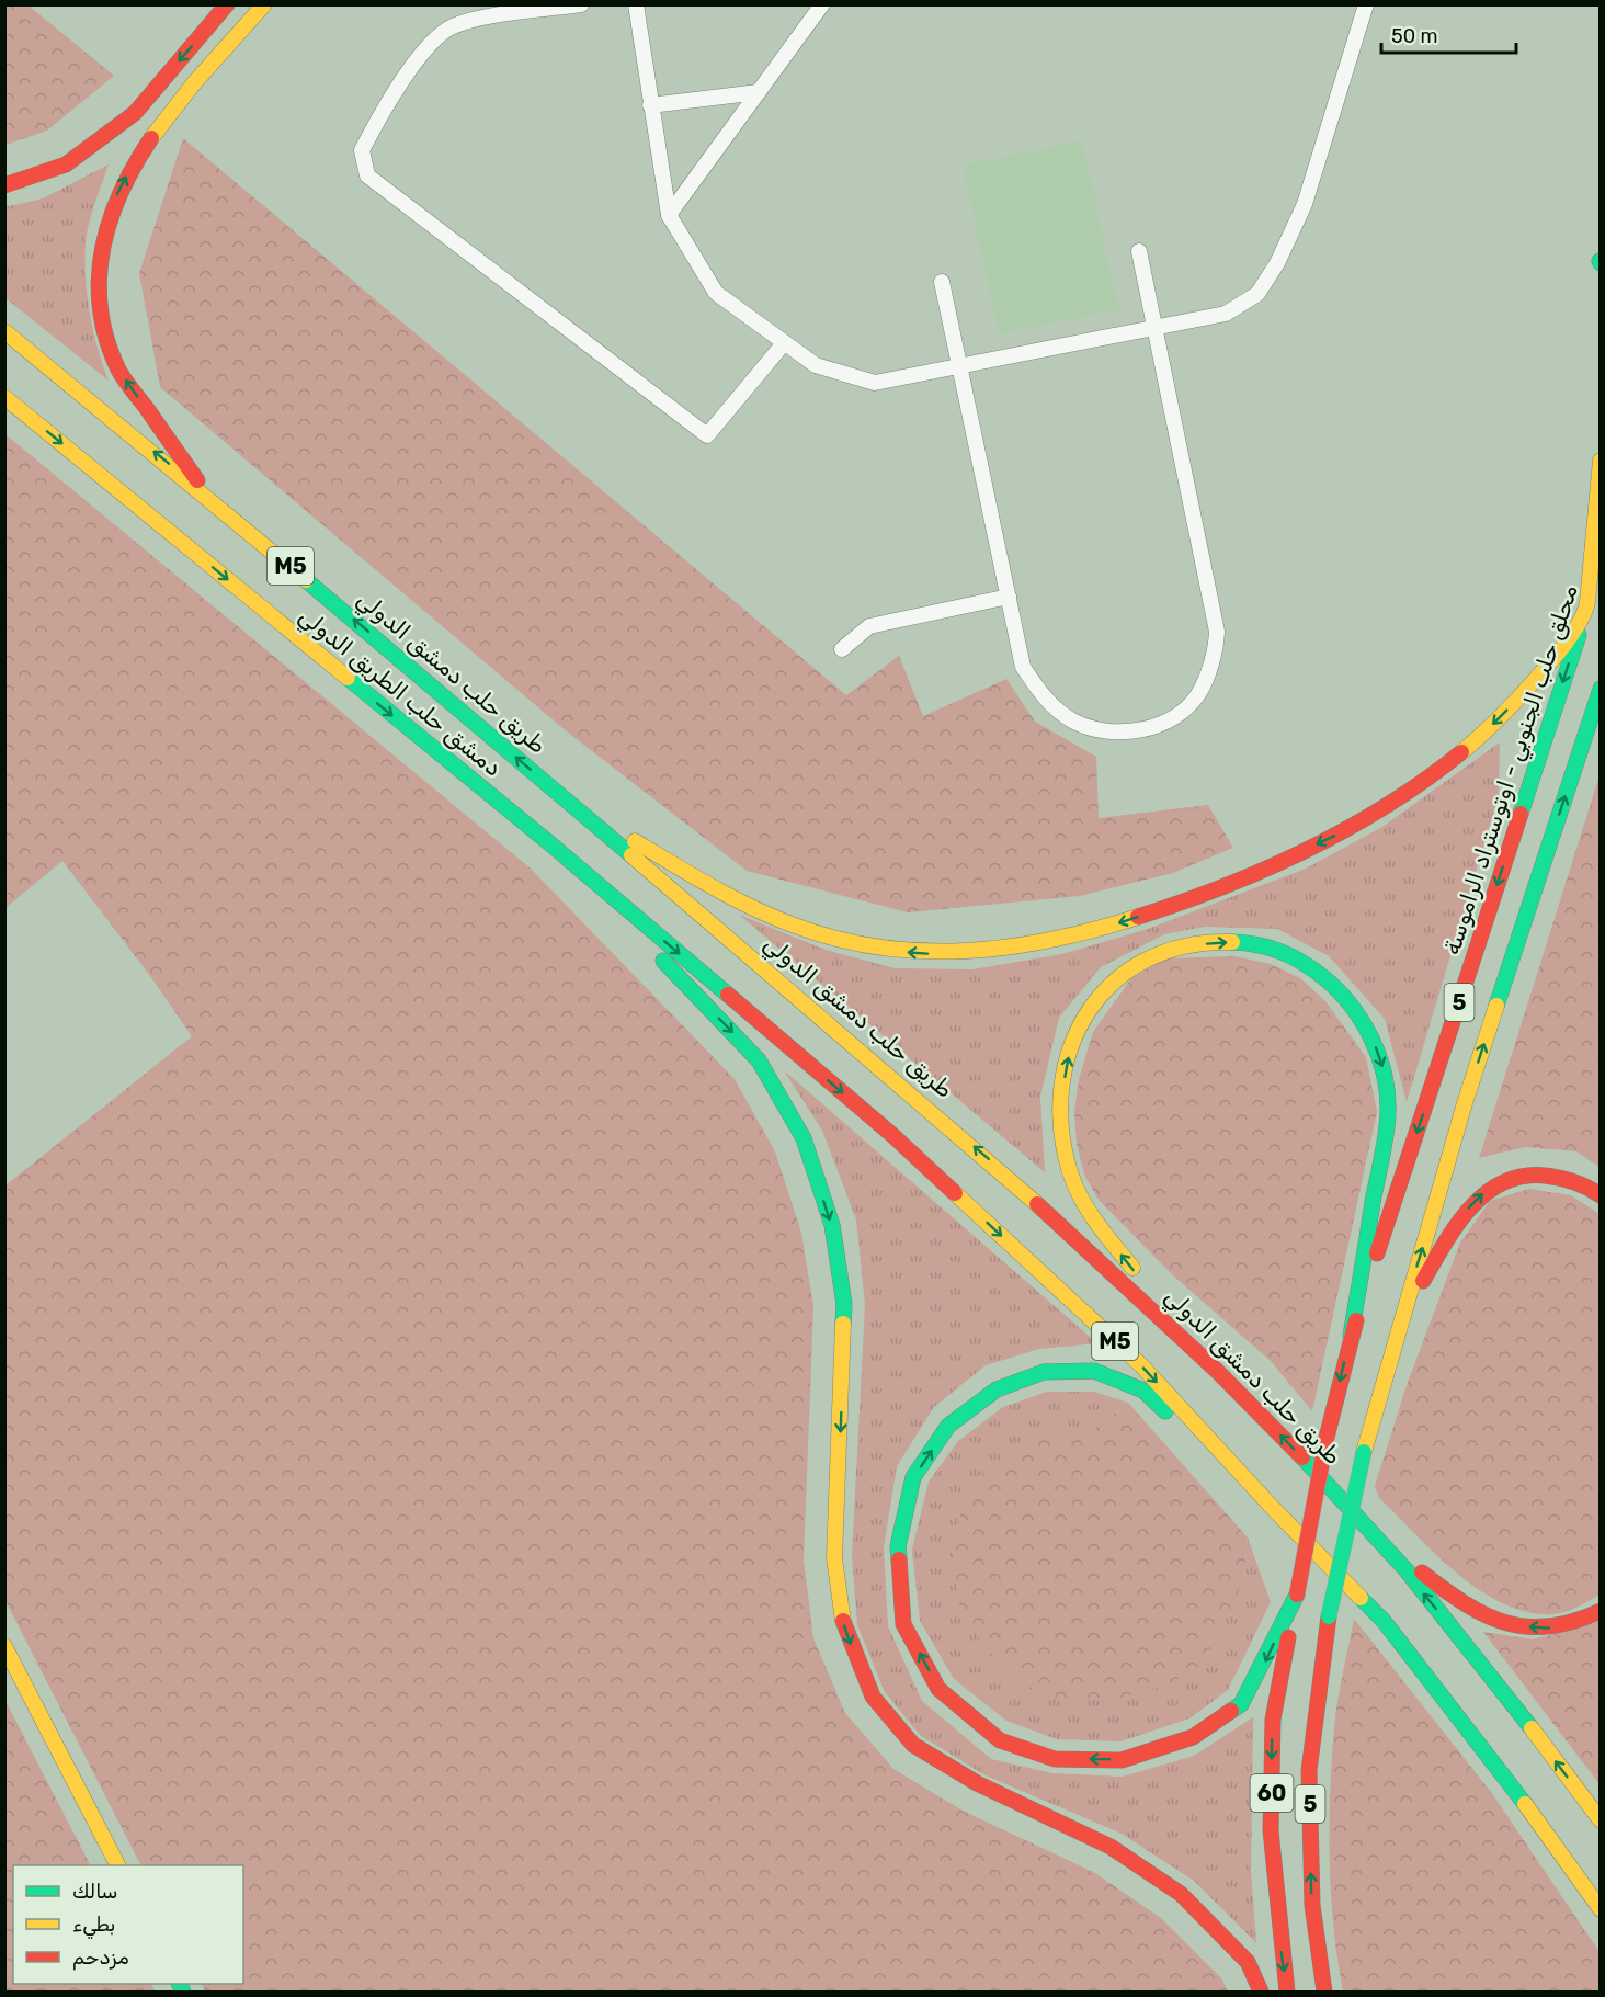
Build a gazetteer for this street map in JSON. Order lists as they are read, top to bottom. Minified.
{"streets":{"main road":["M5","طريق حلب دمشق الدولي","دمشق حلب الطريق الدولي","محلق حلب الجنوبي - اوتوستراد الراموسة","5","60"]},"crossings":[["M5","دمشق حلب الطريق الدولي"],["محلق حلب الجنوبي - اوتوستراد الراموسة","60"]],"one_way":["دمشق حلب الطريق الدولي"],"legend":["سالك","بطيء","مزدحم"],"scale_bar":"50 m"}
